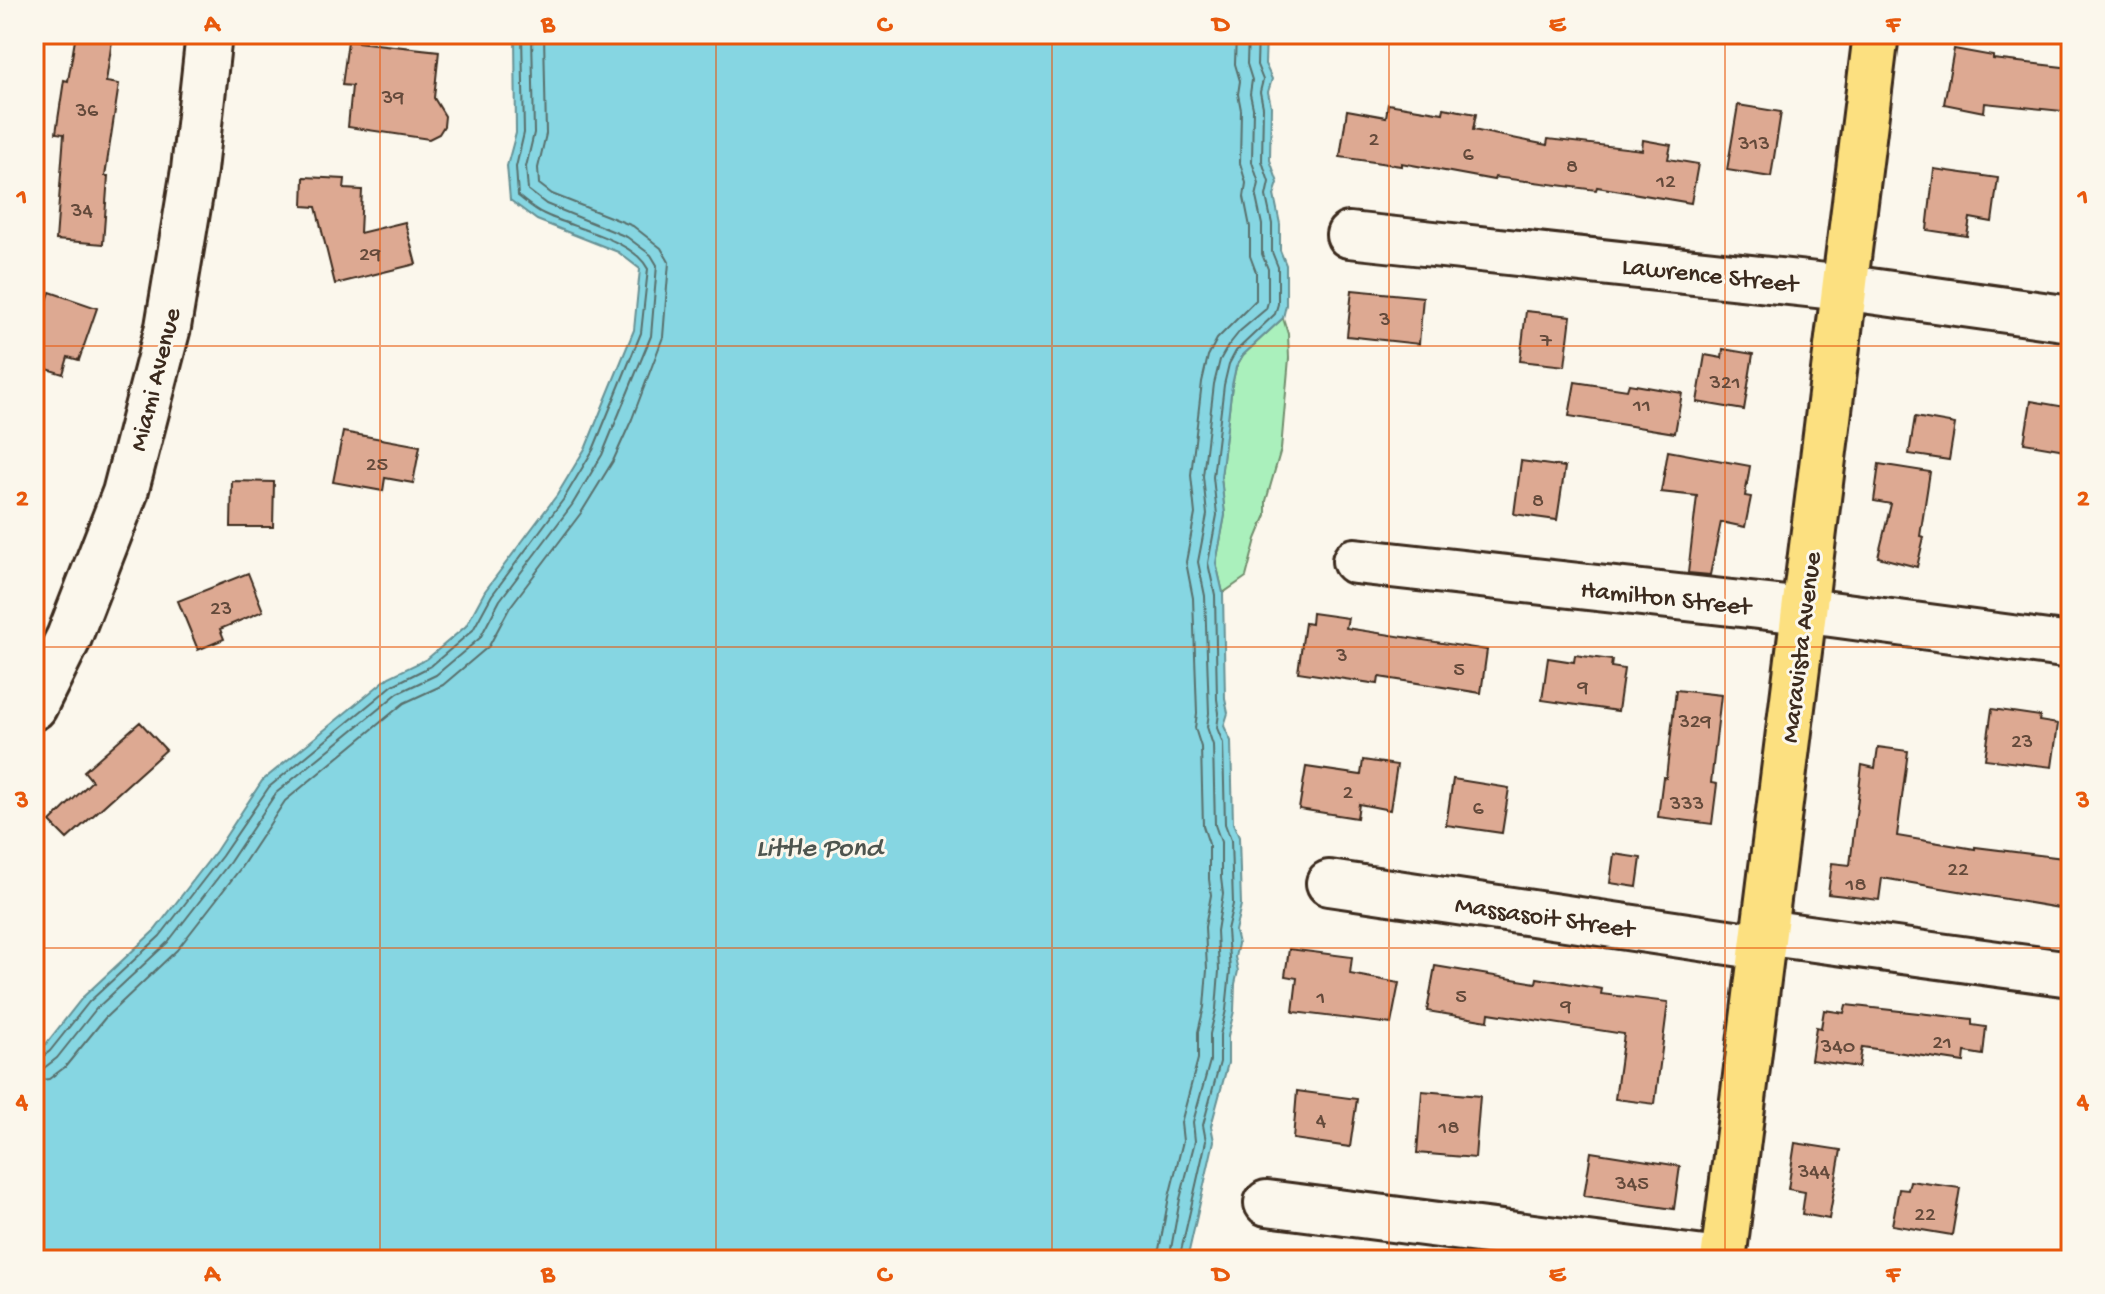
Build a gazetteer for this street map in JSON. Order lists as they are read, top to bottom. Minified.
{"streets":{"main road":["Maravista Avenue"],"street":["Lawrence Street","Miami Avenue","Hamilton Street","Massasoit Street"]},"crossings":[["Lawrence Street","Maravista Avenue"],["Hamilton Street","Maravista Avenue"],["Maravista Avenue","Massasoit Street"]],"water":["Little Pond"],"house_numbers":["39","36","2","313","6","8","12","34","29","3","7","321","11","25","8","23","3","5","9","329","23","2","333","6","22","18","5","1","9","21","340","4","18","344","345","22"],"grid":{"columns":["A","B","C","D","E","F"],"rows":["1","2","3","4"]}}
